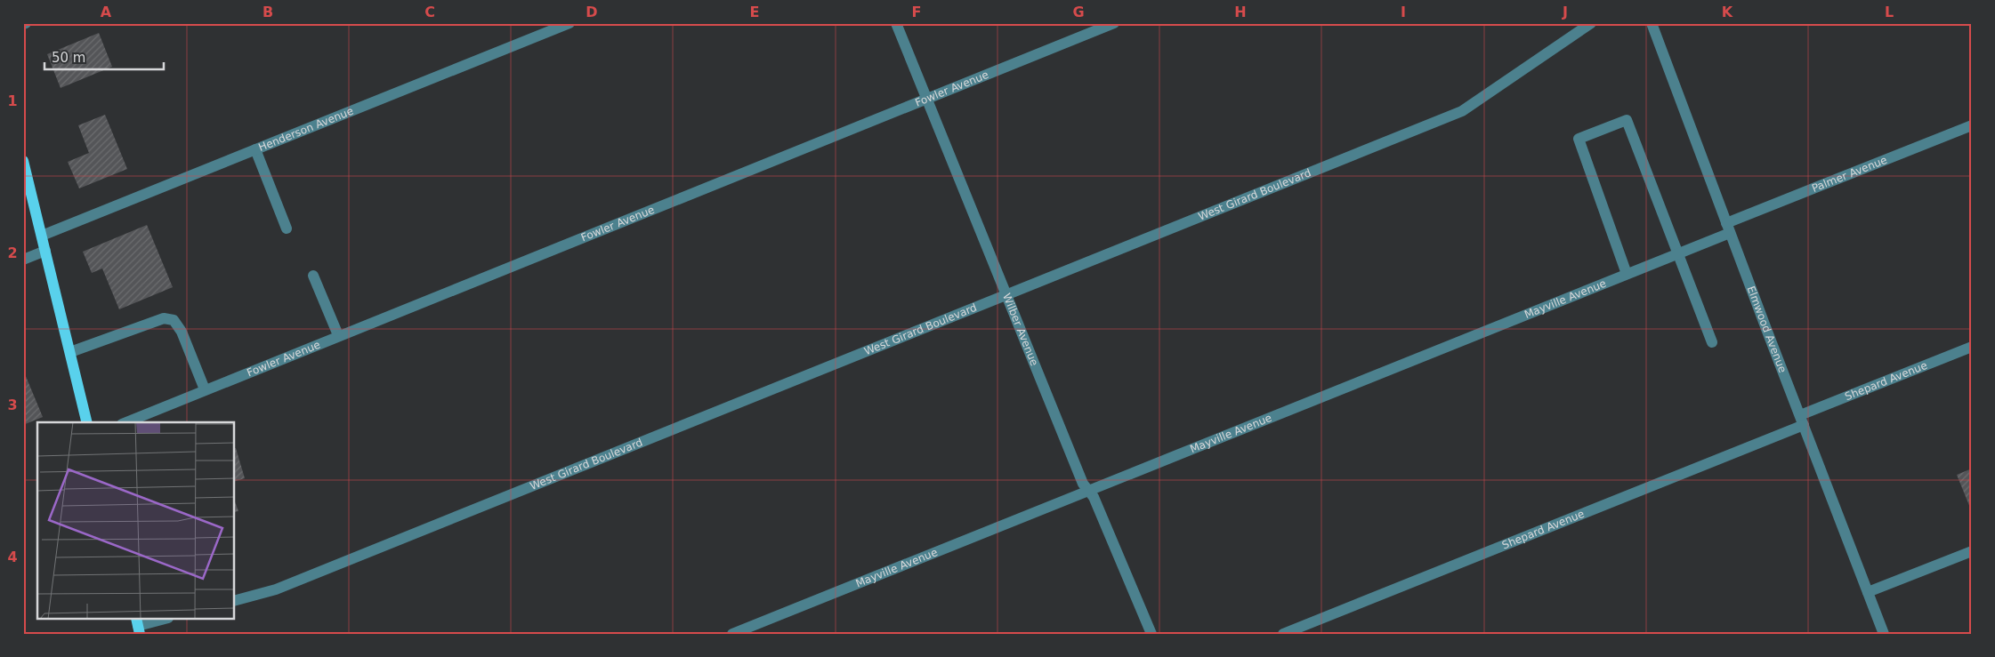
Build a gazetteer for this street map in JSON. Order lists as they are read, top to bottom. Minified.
{"streets":{"street":["Fowler Avenue","Henderson Avenue","Palmer Avenue","West Girard Boulevard","Mayville Avenue","Elmwood Avenue","Wilber Avenue","Shepard Avenue"]},"crossings":[["Fowler Avenue","Wilber Avenue"],["Palmer Avenue","Mayville Avenue"],["Palmer Avenue","Elmwood Avenue"],["West Girard Boulevard","Wilber Avenue"],["Mayville Avenue","Elmwood Avenue"],["Mayville Avenue","Wilber Avenue"],["Elmwood Avenue","Shepard Avenue"]],"scale_bar":"50 m","grid":{"columns":["A","B","C","D","E","F","G","H","I","J","K","L"],"rows":["1","2","3","4"]}}
